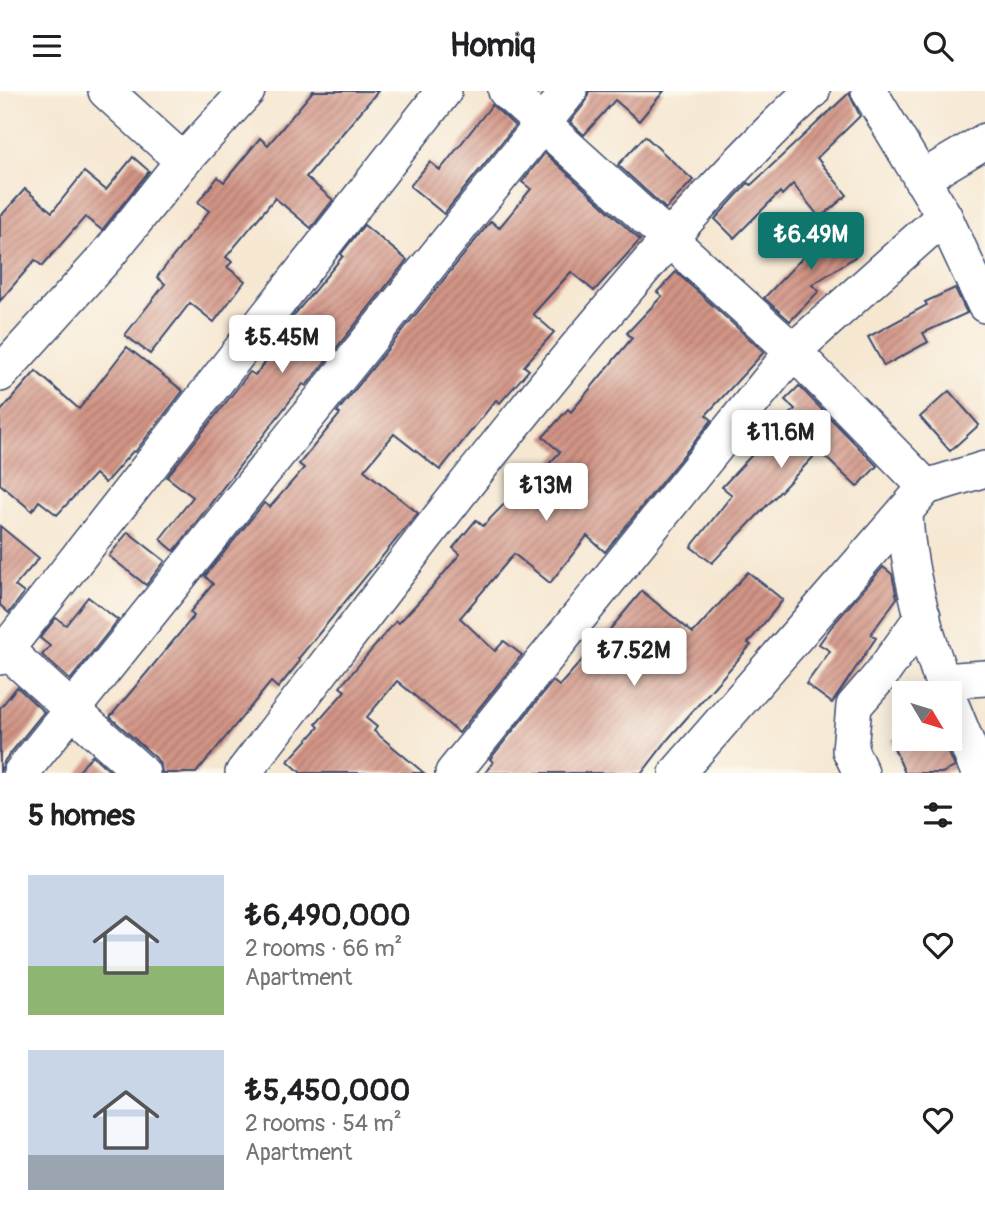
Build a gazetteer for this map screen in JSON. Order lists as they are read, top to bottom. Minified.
{"north":"bottom right","page":{"header":"Homiq","price":["₺6.49M","₺5.45M","₺11.6M","₺13M","₺7.52M"],"heading":"5 homes","list":[{"name":"₺6,490,000","note":"2 rooms · 66 m² · Apartment"},{"name":"₺5,450,000","note":"2 rooms · 54 m² · Apartment"}]}}
